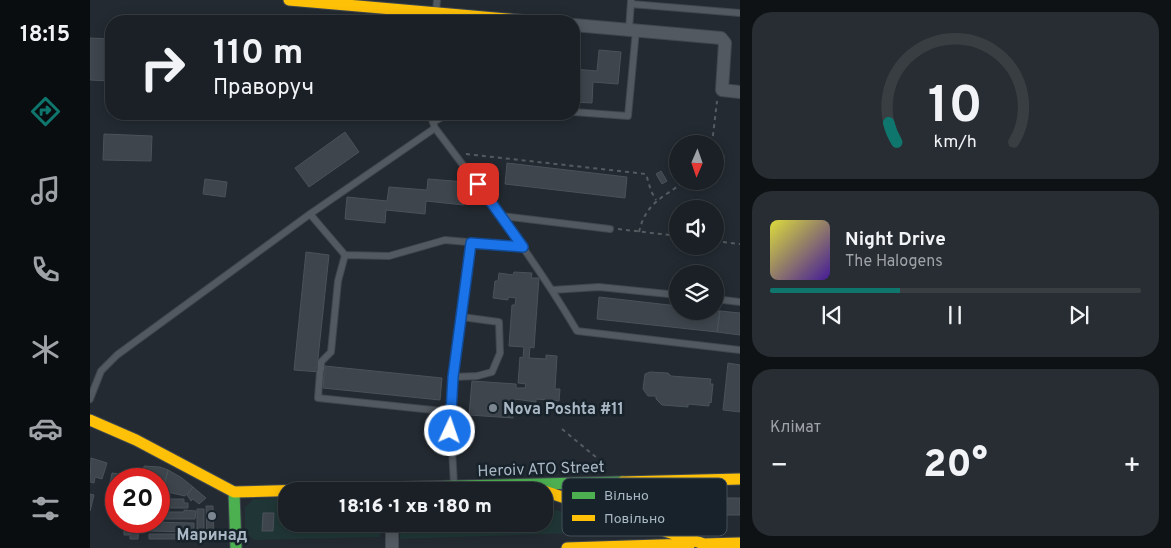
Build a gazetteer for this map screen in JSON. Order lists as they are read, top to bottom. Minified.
{"streets":{"main road":["Heroiv ATO Street"]},"places":["Nova Poshta #11","Маринад"],"legend":["Вільно","Повільно"],"north":"bottom","page":{"tabs":"18:15","turn":["110 m","Праворуч"],"song":["Night Drive","The Halogens"],"tile":"Клімат","heat":["−","20°","+"],"limit":"20","trip":"18:16 · 1 хв · 180 m","gauge":["10","km/h"]}}
